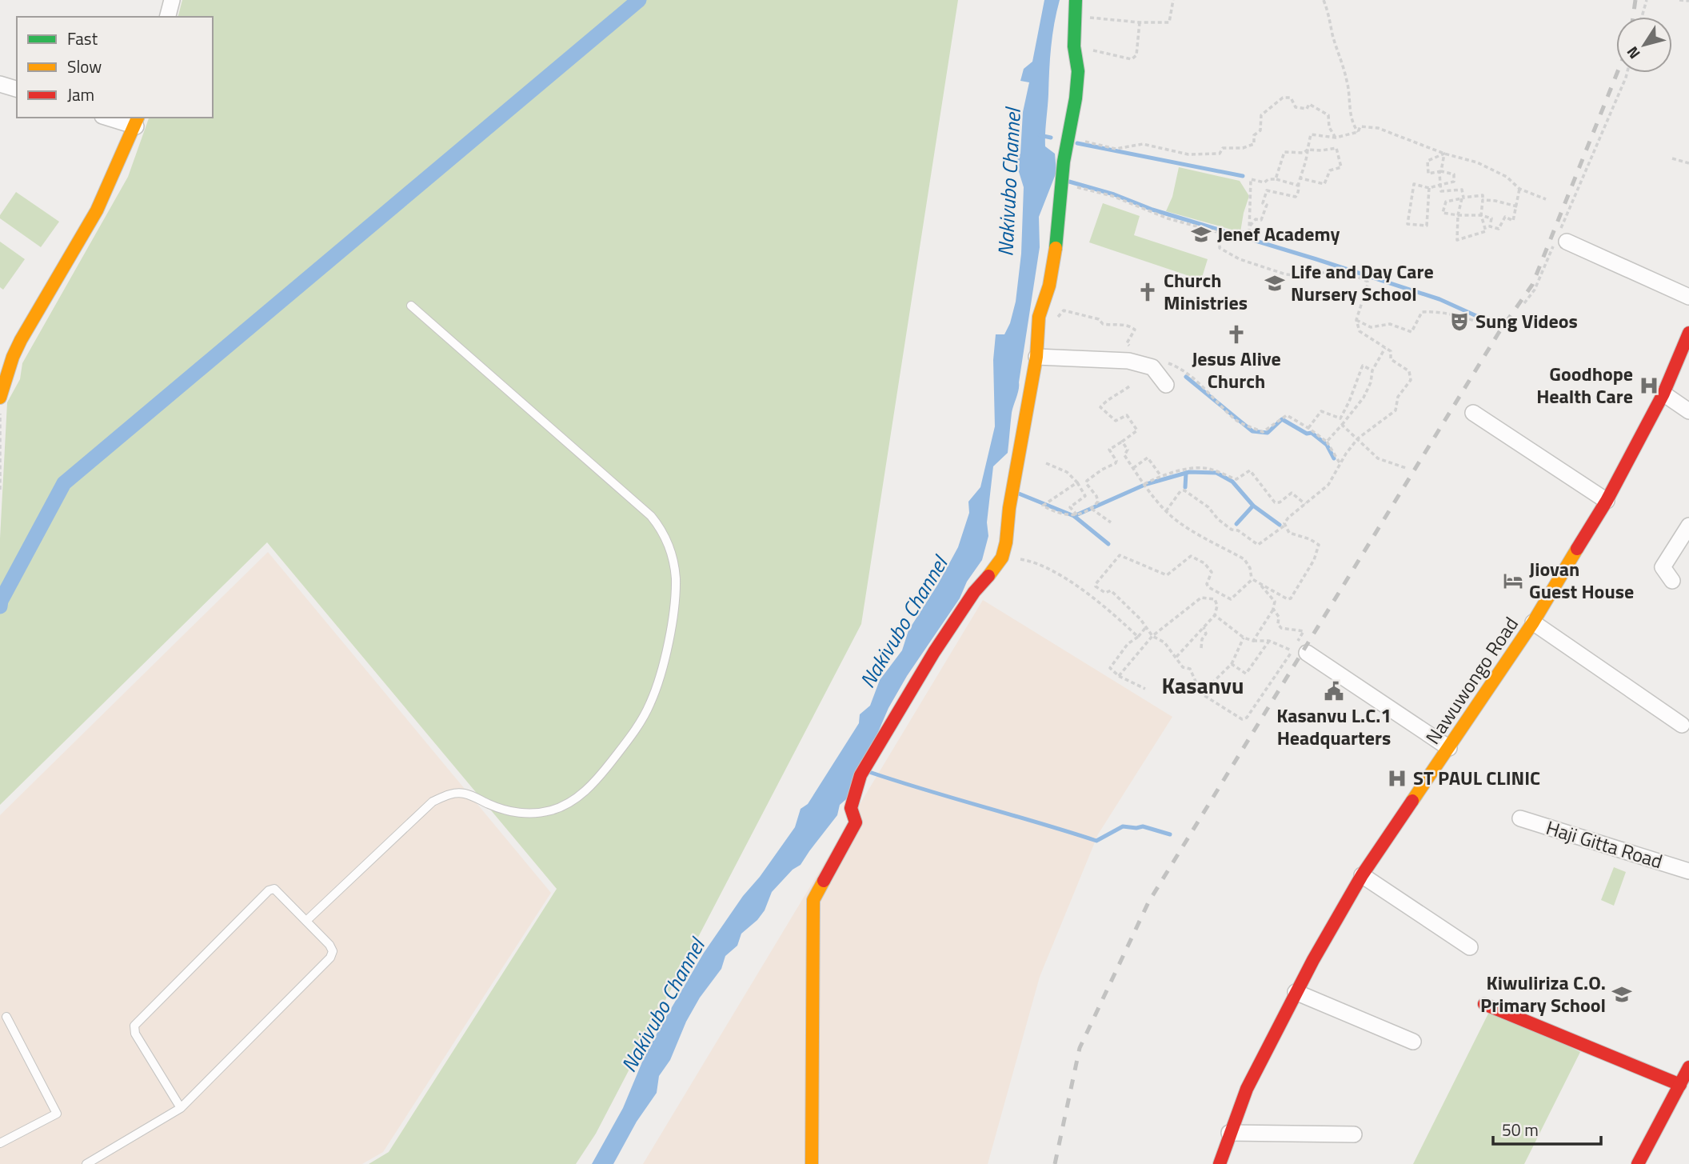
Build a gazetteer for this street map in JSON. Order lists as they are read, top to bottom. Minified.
{"streets":{"street":["Nawuwongo Road","Haji Gitta Road"]},"districts":["Kasanvu"],"water":["Nakivubo Channel"],"places":{"school or university":["Jenef Academy","Life and Day Care Nursery School","Kiwuliriza C.O. Primary School"],"church":["Church Ministries","Jesus Alive Church"],"theatre":["Sung Videos"],"hospital":["Goodhope Health Care","ST PAUL CLINIC"],"hotel":["Jiovan Guest House"],"public building":["Kasanvu L.C.1 Headquarters"]},"legend":["Fast","Slow","Jam"],"scale_bar":"50 m","north":"bottom left"}
